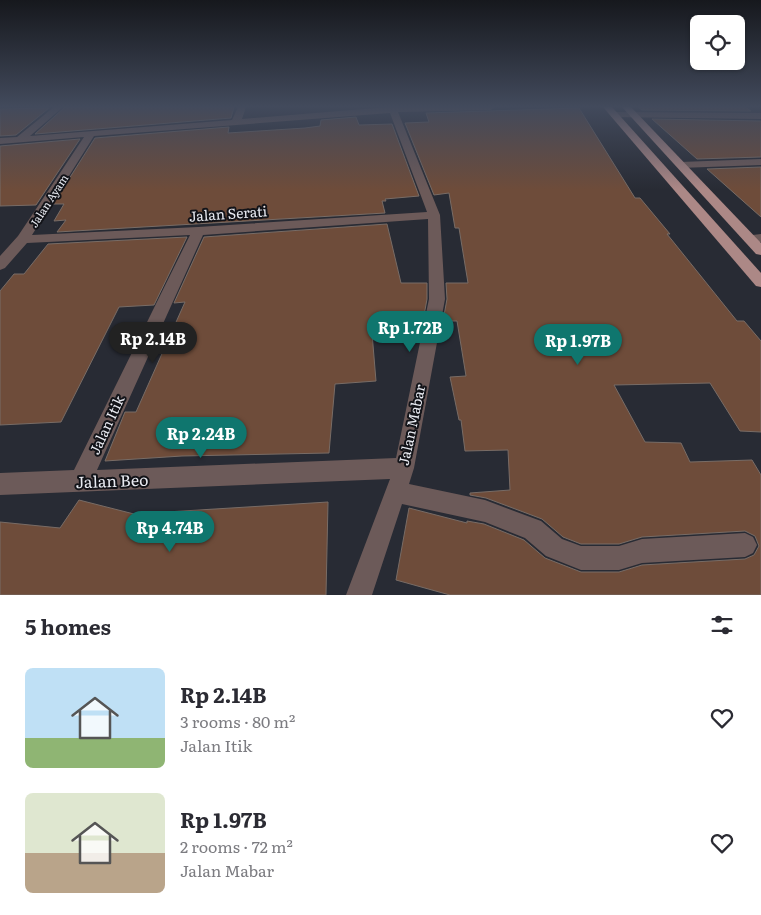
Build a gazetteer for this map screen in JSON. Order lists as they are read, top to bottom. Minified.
{"streets":{"street":["Jalan Ayam","Jalan Serati","Jalan Itik","Jalan Mabar","Jalan Beo"]},"crossings":[["Jalan Ayam","Jalan Serati"],["Jalan Serati","Jalan Itik"],["Jalan Serati","Jalan Mabar"],["Jalan Itik","Jalan Beo"],["Jalan Mabar","Jalan Beo"]],"page":{"price":["Rp 1.72B","Rp 2.14B","Rp 1.97B","Rp 2.24B","Rp 4.74B"],"heading":"5 homes","list":[{"name":"Rp 2.14B","note":"3 rooms · 80 m² · Jalan Itik"},{"name":"Rp 1.97B","note":"2 rooms · 72 m² · Jalan Mabar"}]}}
